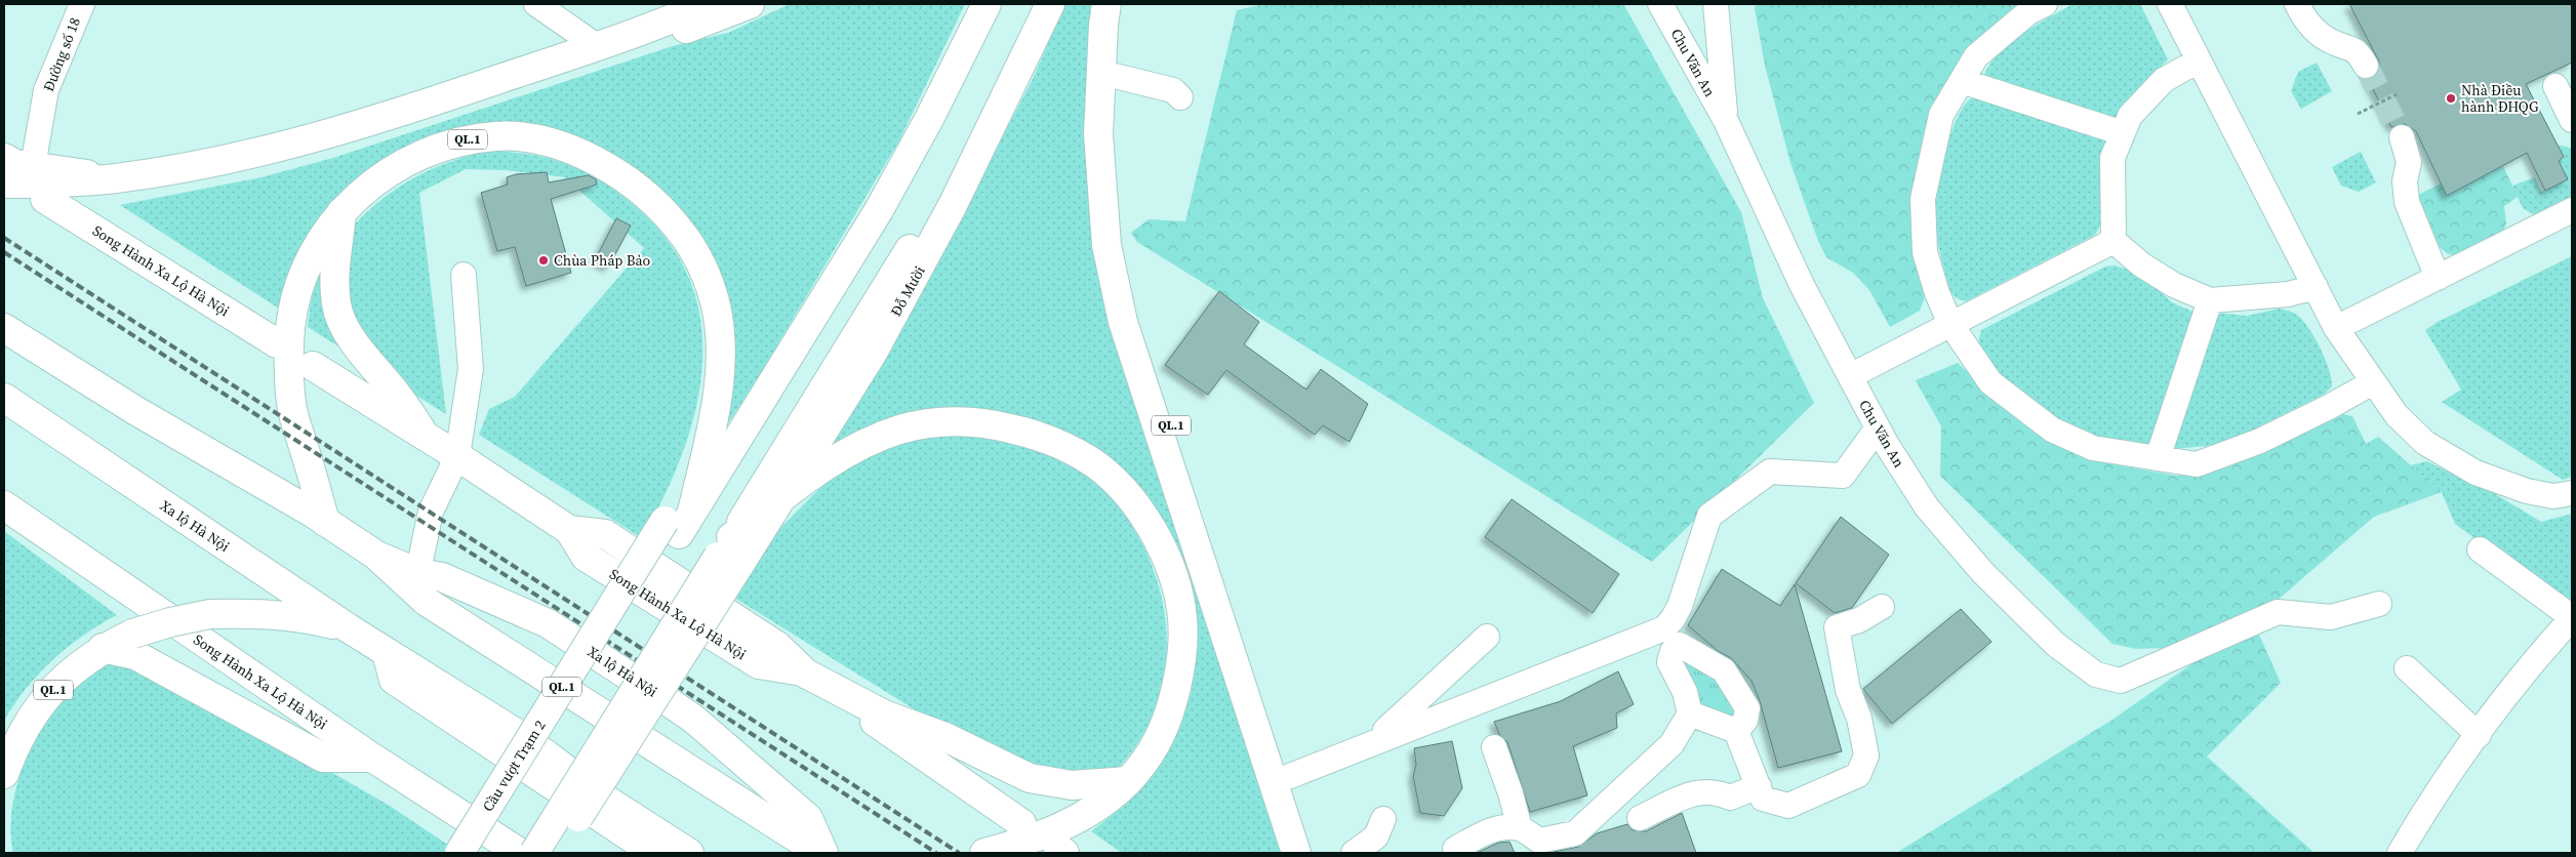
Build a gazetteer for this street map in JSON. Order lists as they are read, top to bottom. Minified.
{"streets":{"main road":["QL.1","Song Hành Xa Lộ Hà Nội","Đỗ Mười","Xa lộ Hà Nội","Cầu vượt Trạm 2"],"street":["Đường số 18","Chu Văn An"]},"crossings":[["QL.1","Xa lộ Hà Nội"],["QL.1","Cầu vượt Trạm 2"]],"places":["Nhà Điều hành ĐHQG","Chùa Pháp Bảo"]}
